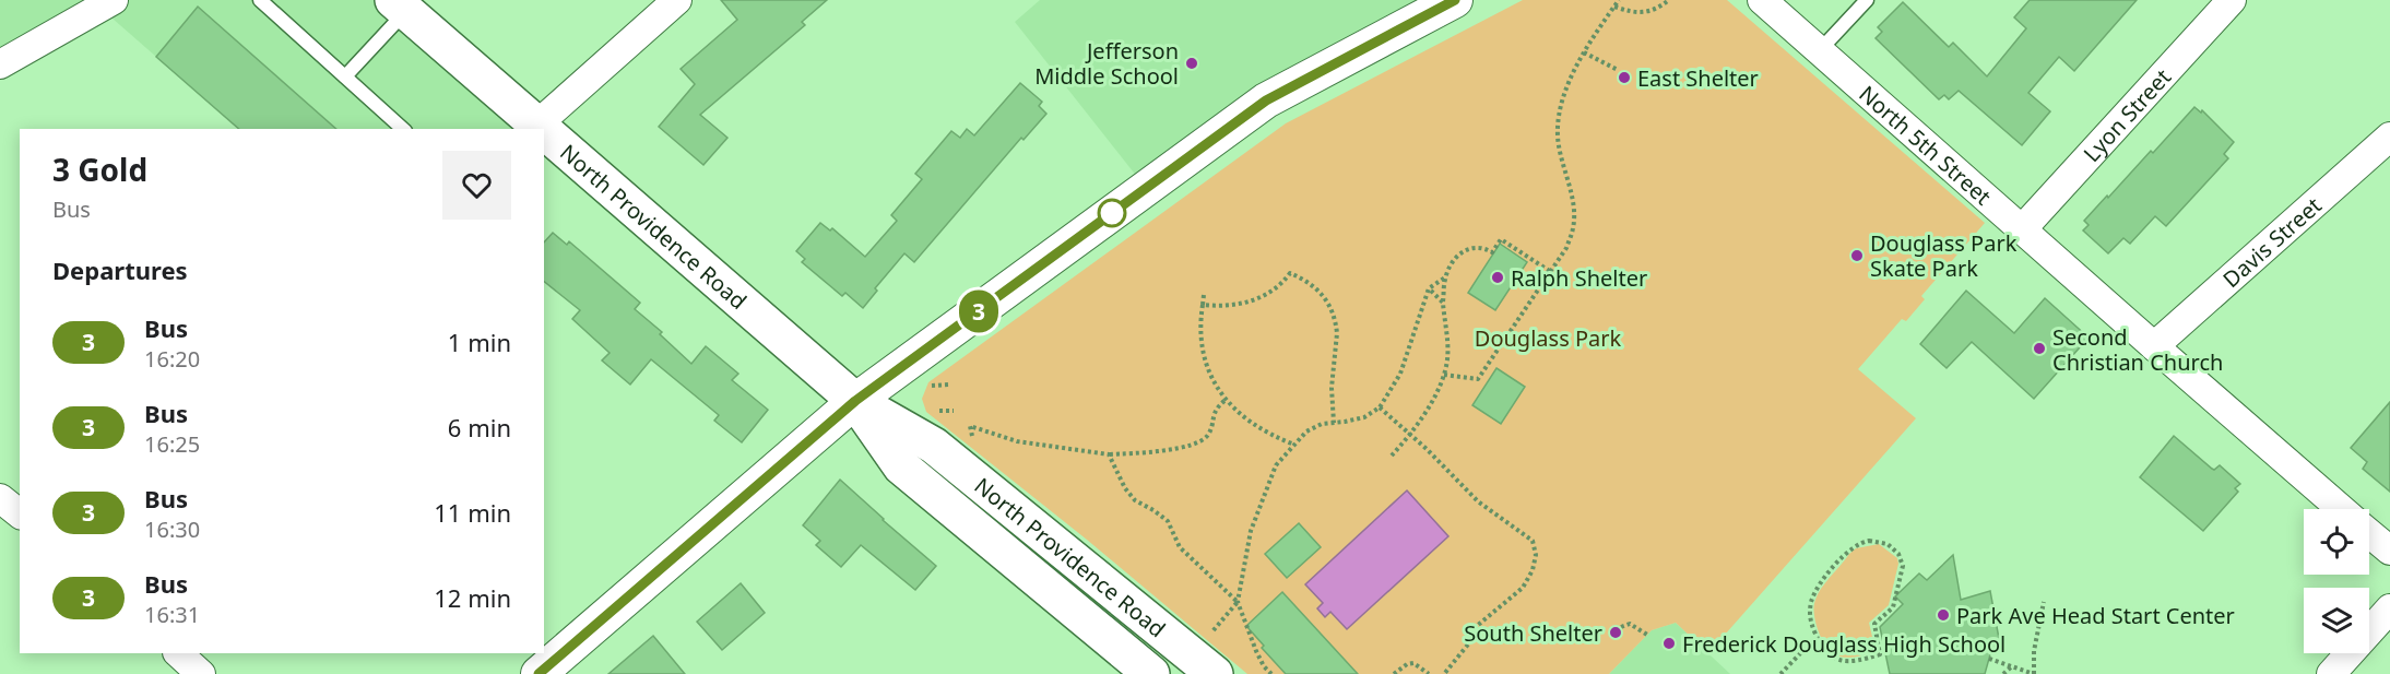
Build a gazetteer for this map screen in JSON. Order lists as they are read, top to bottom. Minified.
{"streets":{"main road":["North Providence Road"],"street":["Lyon Street","North 5th Street","Davis Street"]},"crossings":[["Lyon Street","North 5th Street"],["North 5th Street","Davis Street"]],"parks":["Douglass Park"],"places":["Jefferson Middle School","East Shelter","Douglass Park Skate Park","Ralph Shelter","Second Christian Church","Park Ave Head Start Center","South Shelter","Frederick Douglass High School"],"lines":["bus line 3"],"page":{"on_map":"3","heading":[["3 Gold","Bus"],"Departures"],"list":[{"mark":"3","name":"Bus","note":"16:20","value":"1 min"},{"mark":"3","name":"Bus","note":"16:25","value":"6 min"},{"mark":"3","name":"Bus","note":"16:30","value":"11 min"},{"mark":"3","name":"Bus","note":"16:31","value":"12 min"}]}}
